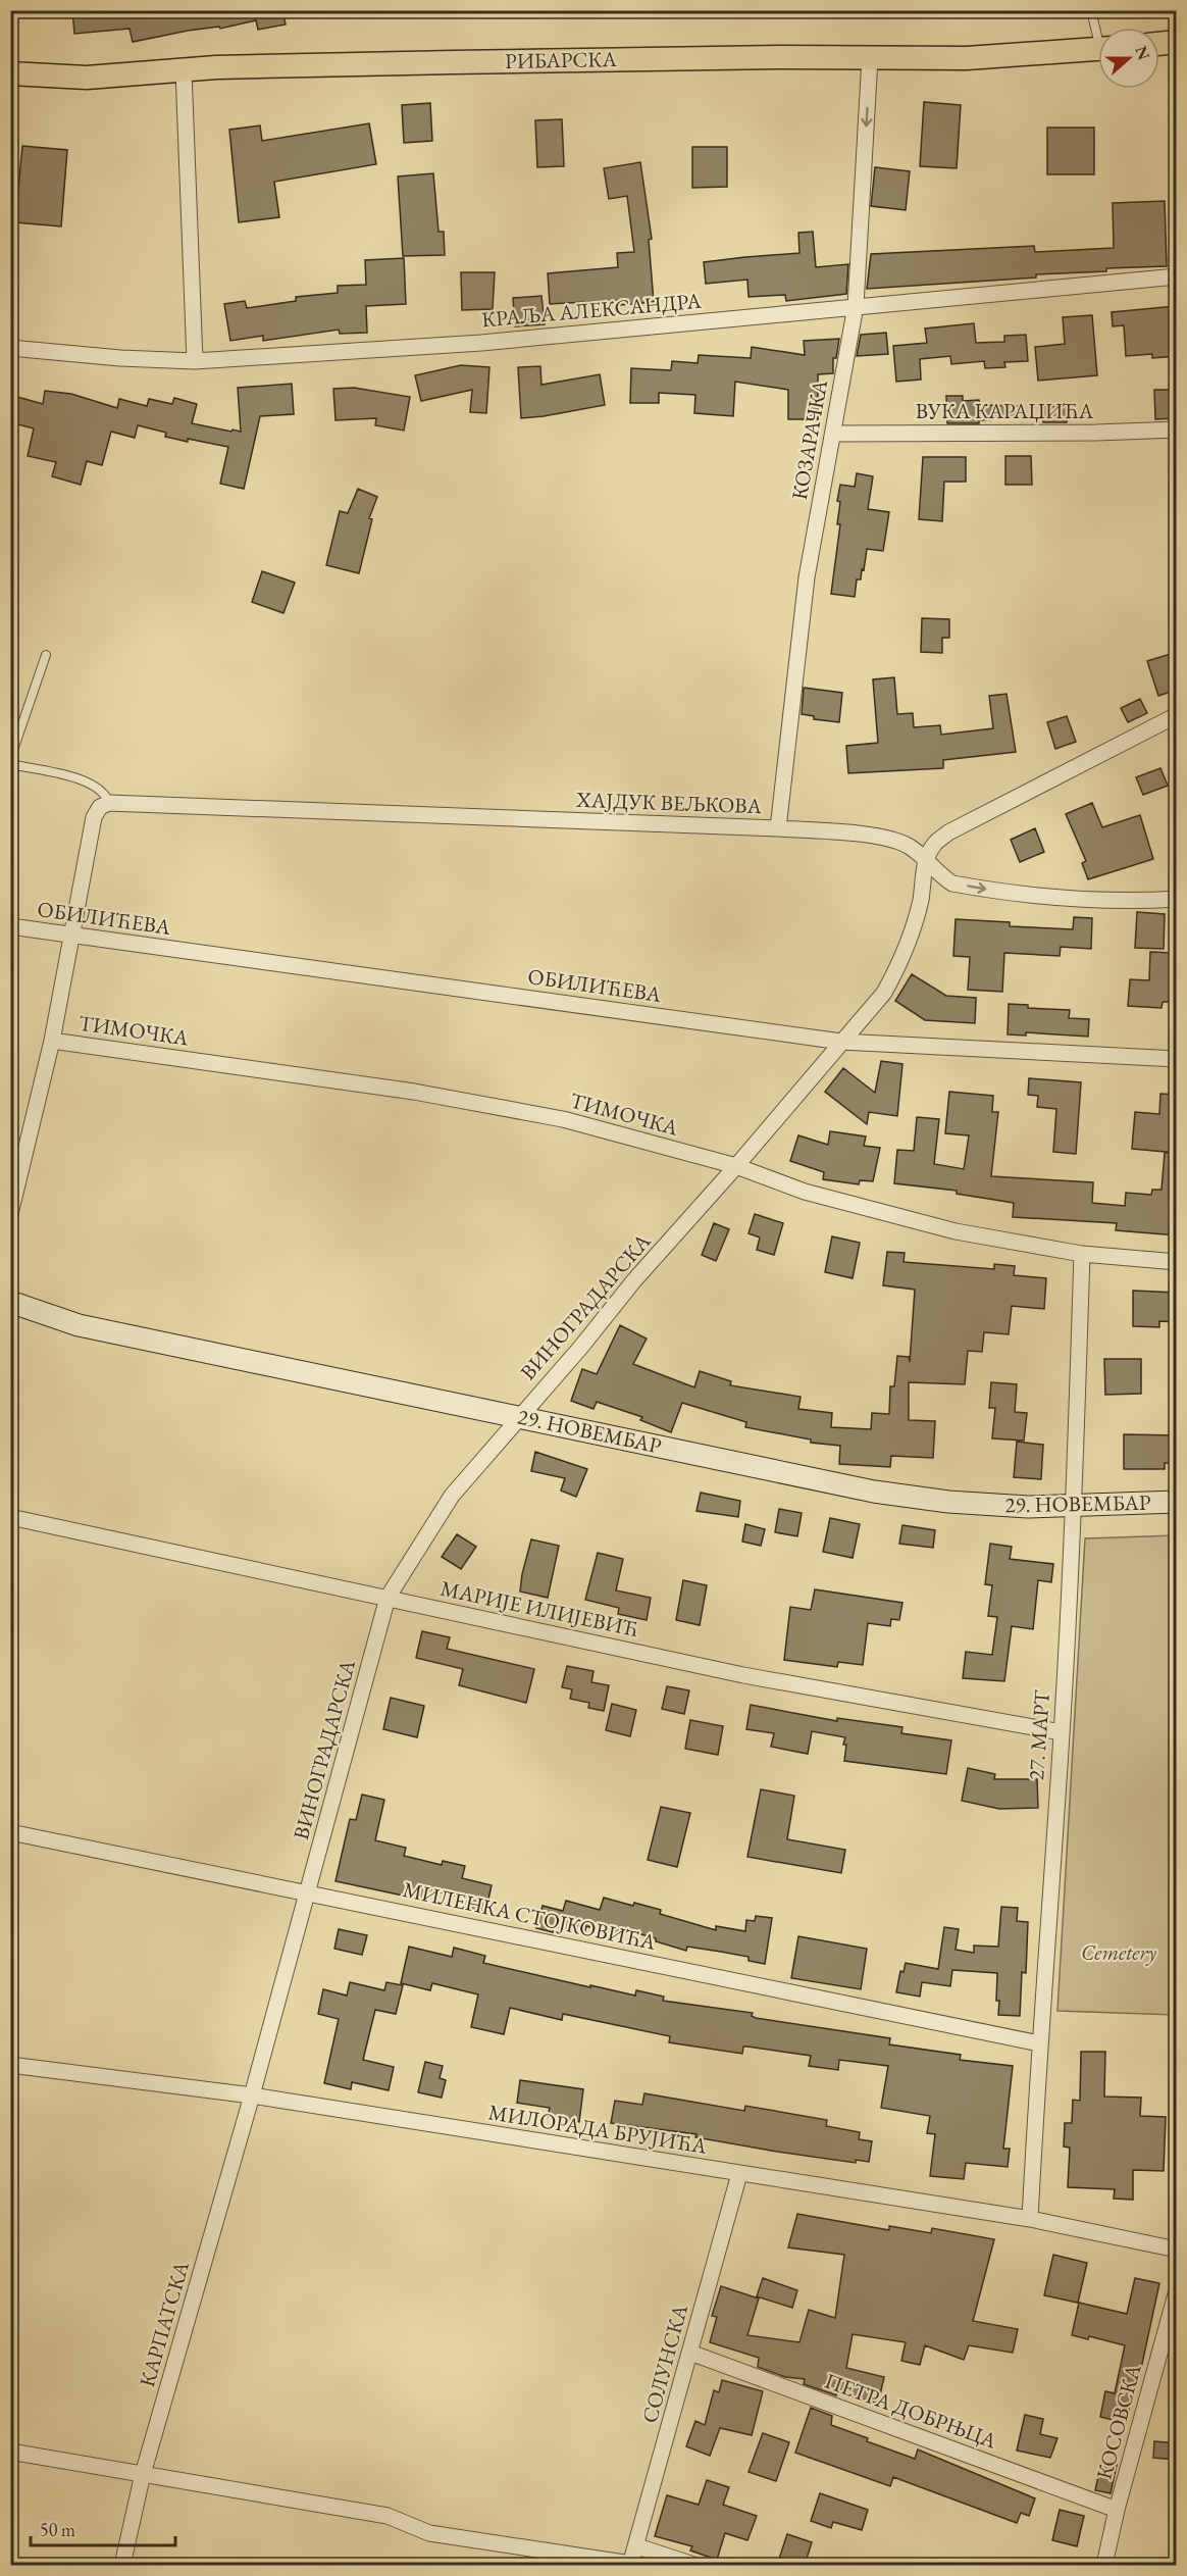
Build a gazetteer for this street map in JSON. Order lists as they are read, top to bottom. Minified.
{"streets":{"main road":["РИБАРСКА","29. НОВЕМБАР"],"street":["КРАЉА АЛЕКСАНДРА","ВУКА КАРАЏИЋА","КОЗАРАЧКА","ХАЈДУК ВЕЉКОВА","ОБИЛИЋЕВА","ТИМОЧКА","ВИНОГРАДАРСКА","МАРИЈЕ ИЛИЈЕВИЋ","27. МАРТ","МИЛЕНКА СТОЈКОВИЋА","МИЛОРАДА БРУЈИЋА","КАРПАТСКА","СОЛУНСКА","ПЕТРА ДОБРЊЦА","КОСОВСКА"]},"crossings":[["РИБАРСКА","КОЗАРАЧКА"],["КРАЉА АЛЕКСАНДРА","КОЗАРАЧКА"],["ВУКА КАРАЏИЋА","КОЗАРАЧКА"],["КОЗАРАЧКА","ХАЈДУК ВЕЉКОВА"],["ХАЈДУК ВЕЉКОВА","ВИНОГРАДАРСКА"],["ОБИЛИЋЕВА","ВИНОГРАДАРСКА"],["ТИМОЧКА","ВИНОГРАДАРСКА"],["ТИМОЧКА","27. МАРТ"],["ВИНОГРАДАРСКА","29. НОВЕМБАР"],["ВИНОГРАДАРСКА","МАРИЈЕ ИЛИЈЕВИЋ"],["ВИНОГРАДАРСКА","МИЛЕНКА СТОЈКОВИЋА"],["ВИНОГРАДАРСКА","МИЛОРАДА БРУЈИЋА"],["ВИНОГРАДАРСКА","КАРПАТСКА"],["29. НОВЕМБАР","27. МАРТ"],["МАРИЈЕ ИЛИЈЕВИЋ","27. МАРТ"],["27. МАРТ","МИЛЕНКА СТОЈКОВИЋА"],["27. МАРТ","МИЛОРАДА БРУЈИЋА"],["МИЛОРАДА БРУЈИЋА","КАРПАТСКА"],["МИЛОРАДА БРУЈИЋА","СОЛУНСКА"],["СОЛУНСКА","ПЕТРА ДОБРЊЦА"],["ПЕТРА ДОБРЊЦА","КОСОВСКА"]],"parks":["Cemetery"],"scale_bar":"50 m","north":"right"}
